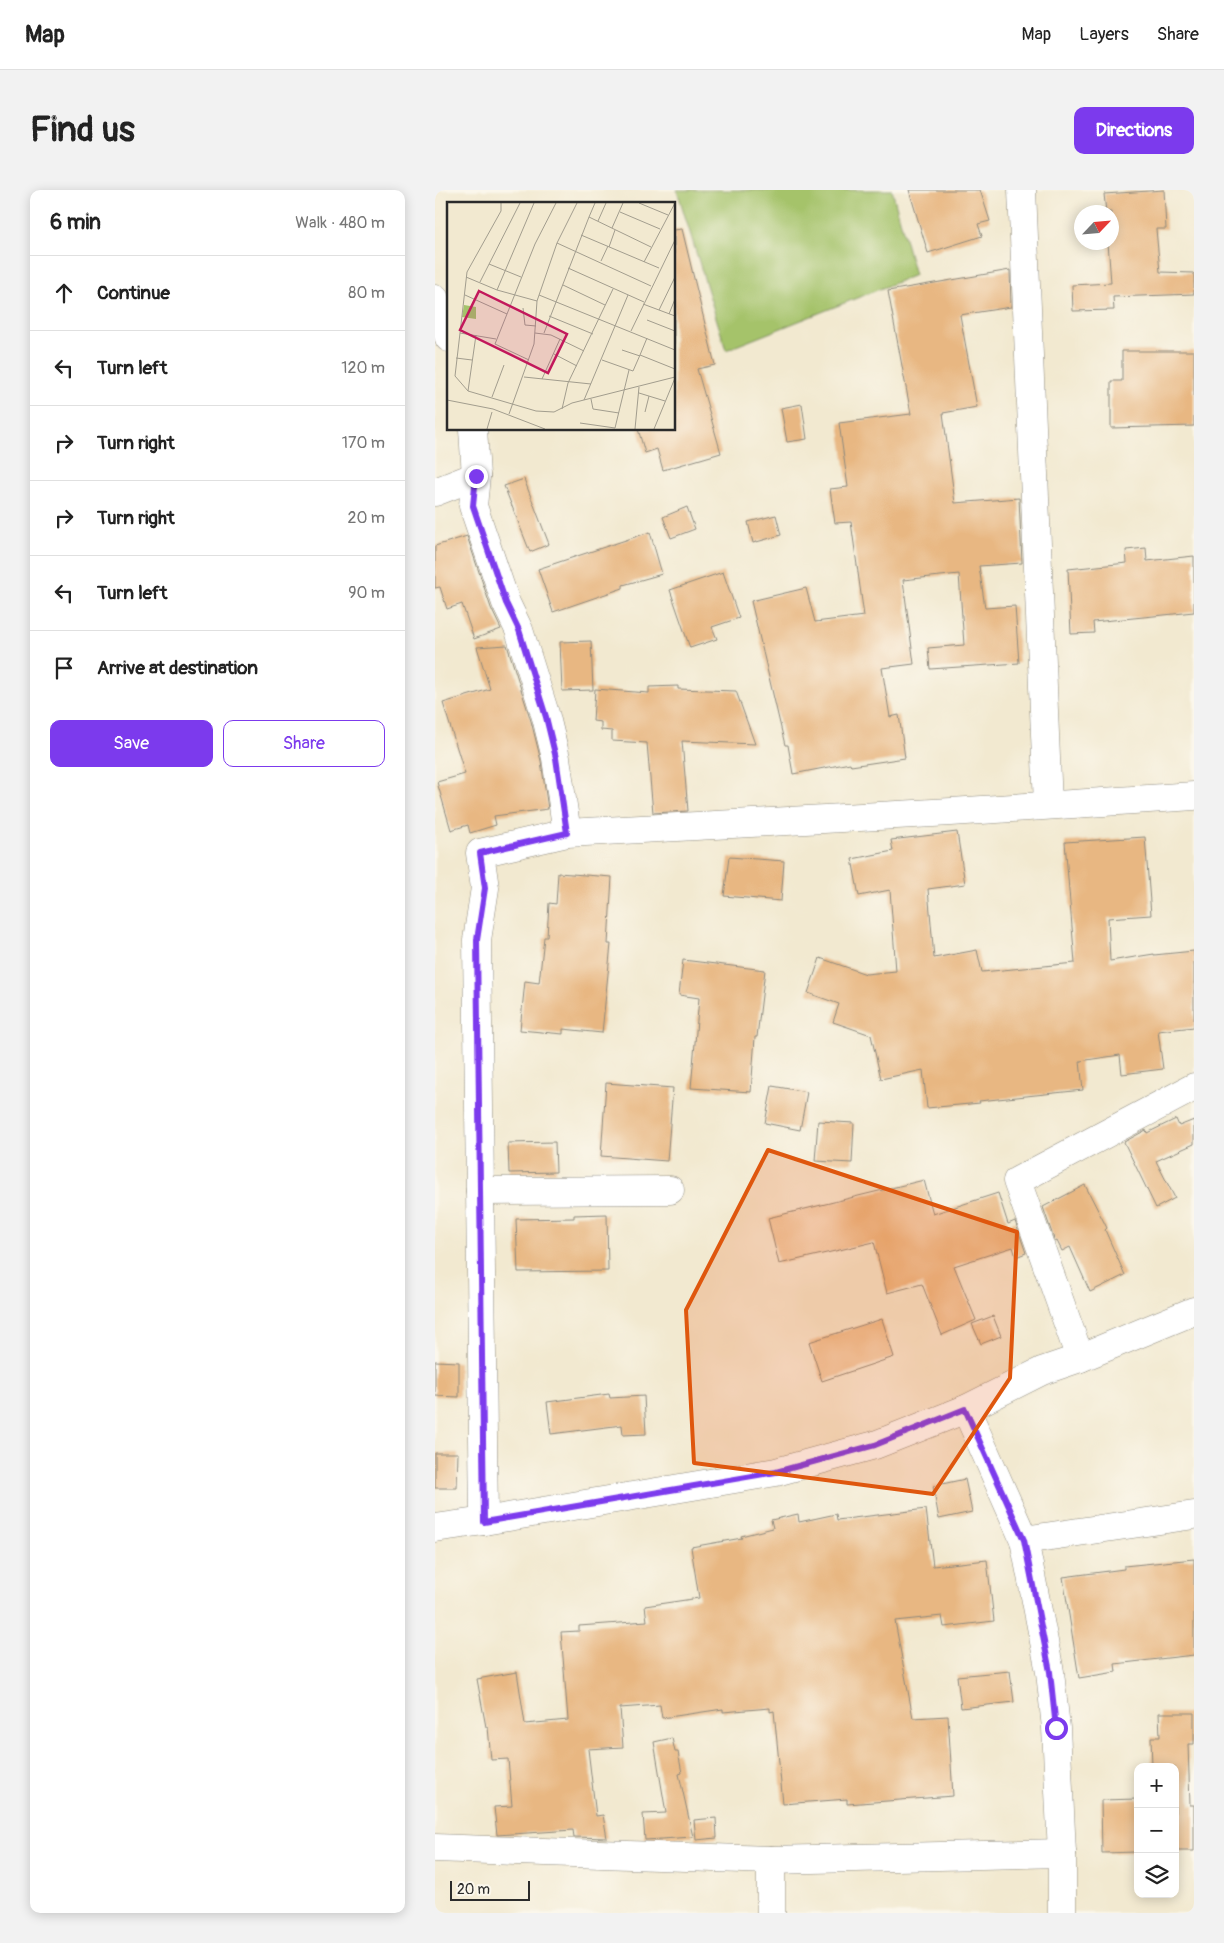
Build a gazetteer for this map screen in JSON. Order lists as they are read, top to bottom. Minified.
{"scale_bar":"20 m","north":"top right","page":{"header":"Map","nav":["Map","Layers","Share"],"buttons":["Directions",["Save","Share"]],"title":"Find us","heading":["6 min","Walk · 480 m"],"list":[["Continue","80 m"],["Turn left","120 m"],["Turn right","170 m"],["Turn right","20 m"],["Turn left","90 m"],"Arrive at destination"],"map_buttons":["+","−"],"scale":"20 m"}}
